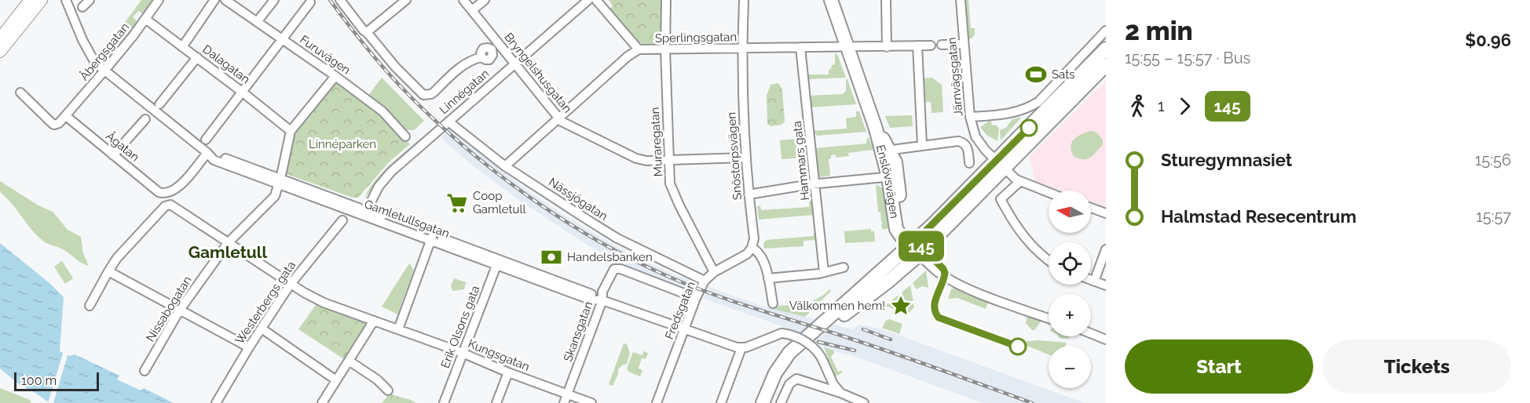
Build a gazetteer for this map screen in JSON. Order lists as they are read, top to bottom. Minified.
{"streets":{"highway":["Enslövsvägen"],"street":["Sperlingsgatan","Åbergsgatan","Furuvägen","Dalagatan","Bryngelshusgatan","Järnvägsgatan","Linnégatan","Muraregatan","Ågatan","Snöstorpsvägen","Hammars gata","Nässjögatan","Gamletullsgatan","Westerbergs gata","Nissabogatan","Fredsgatan","Erik Olsons gata","Skansgatan","Kungsgatan"]},"crossings":[["Sperlingsgatan","Bryngelshusgatan"],["Sperlingsgatan","Muraregatan"],["Sperlingsgatan","Snöstorpsvägen"],["Sperlingsgatan","Hammars gata"],["Sperlingsgatan","Enslövsvägen"],["Sperlingsgatan","Nässjögatan"],["Åbergsgatan","Dalagatan"],["Åbergsgatan","Ågatan"],["Åbergsgatan","Gamletullsgatan"],["Furuvägen","Nissabogatan"],["Dalagatan","Nissabogatan"],["Bryngelshusgatan","Linnégatan"],["Bryngelshusgatan","Muraregatan"],["Bryngelshusgatan","Snöstorpsvägen"],["Linnégatan","Nässjögatan"],["Linnégatan","Gamletullsgatan"],["Muraregatan","Fredsgatan"],["Ågatan","Gamletullsgatan"],["Snöstorpsvägen","Fredsgatan"],["Nässjögatan","Fredsgatan"],["Gamletullsgatan","Nissabogatan"],["Gamletullsgatan","Fredsgatan"],["Gamletullsgatan","Erik Olsons gata"],["Gamletullsgatan","Skansgatan"],["Westerbergs gata","Kungsgatan"],["Nissabogatan","Kungsgatan"],["Fredsgatan","Skansgatan"],["Erik Olsons gata","Kungsgatan"],["Skansgatan","Kungsgatan"]],"districts":["Gamletull"],"parks":["Linnéparken"],"places":{"sports":["Sats"],"supermarket":["Coop Gamletull"],"bank":["Handelsbanken"],"place":["Välkommen hem!"]},"lines":["bus line 145"],"scale_bar":"100 m","north":"left","page":{"on_map":"145","heading":["2 min","15:55 – 15:57 · Bus","$0.96"],"legs":["1","145"],"list":[{"name":"Sturegymnasiet","value":"15:56"},{"name":"Halmstad Resecentrum","value":"15:57"}],"map_buttons":["+","−"],"buttons":["Start","Tickets"],"scale":"100 m"}}
